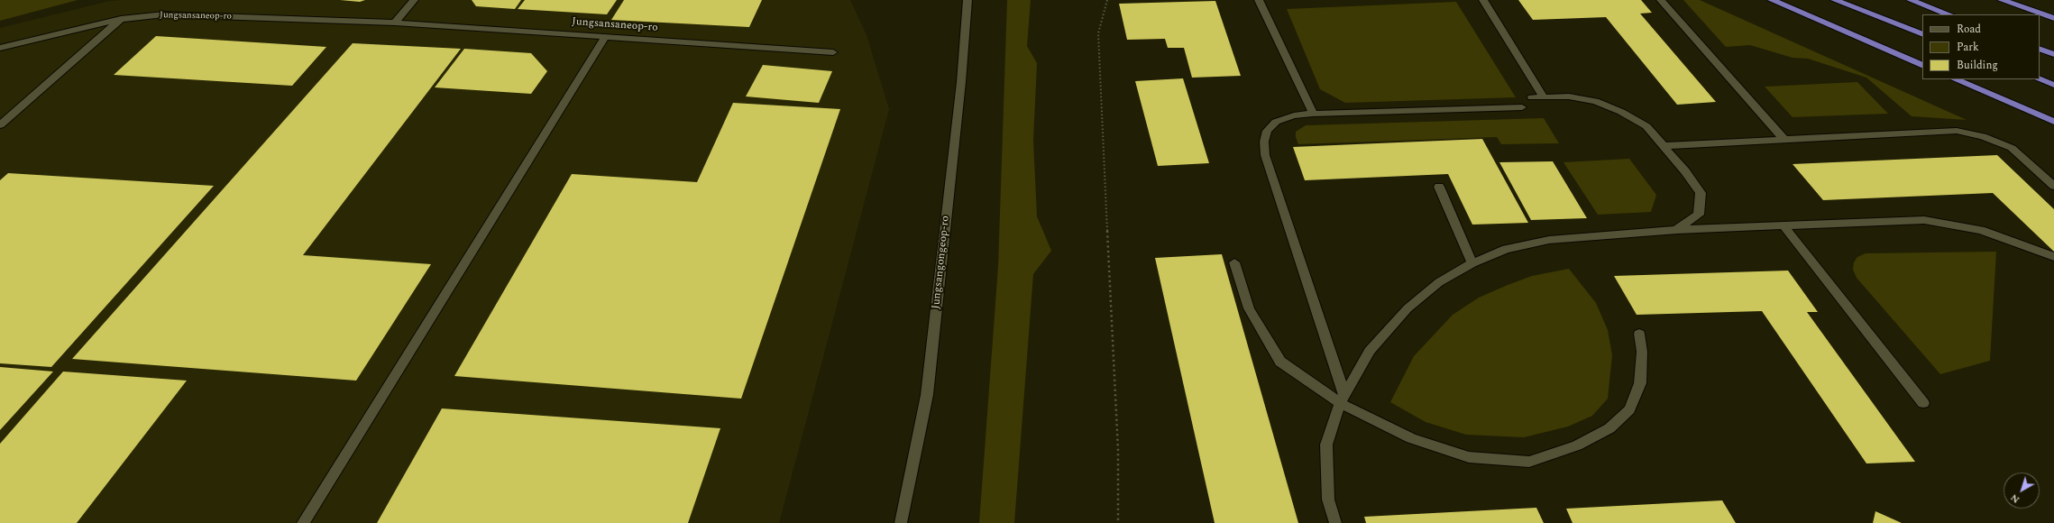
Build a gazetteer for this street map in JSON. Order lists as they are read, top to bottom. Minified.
{"streets":{"street":["Jungsansaneop-ro","Jungsangongeop-ro"]},"legend":["Road","Park","Building"],"north":"bottom left"}
